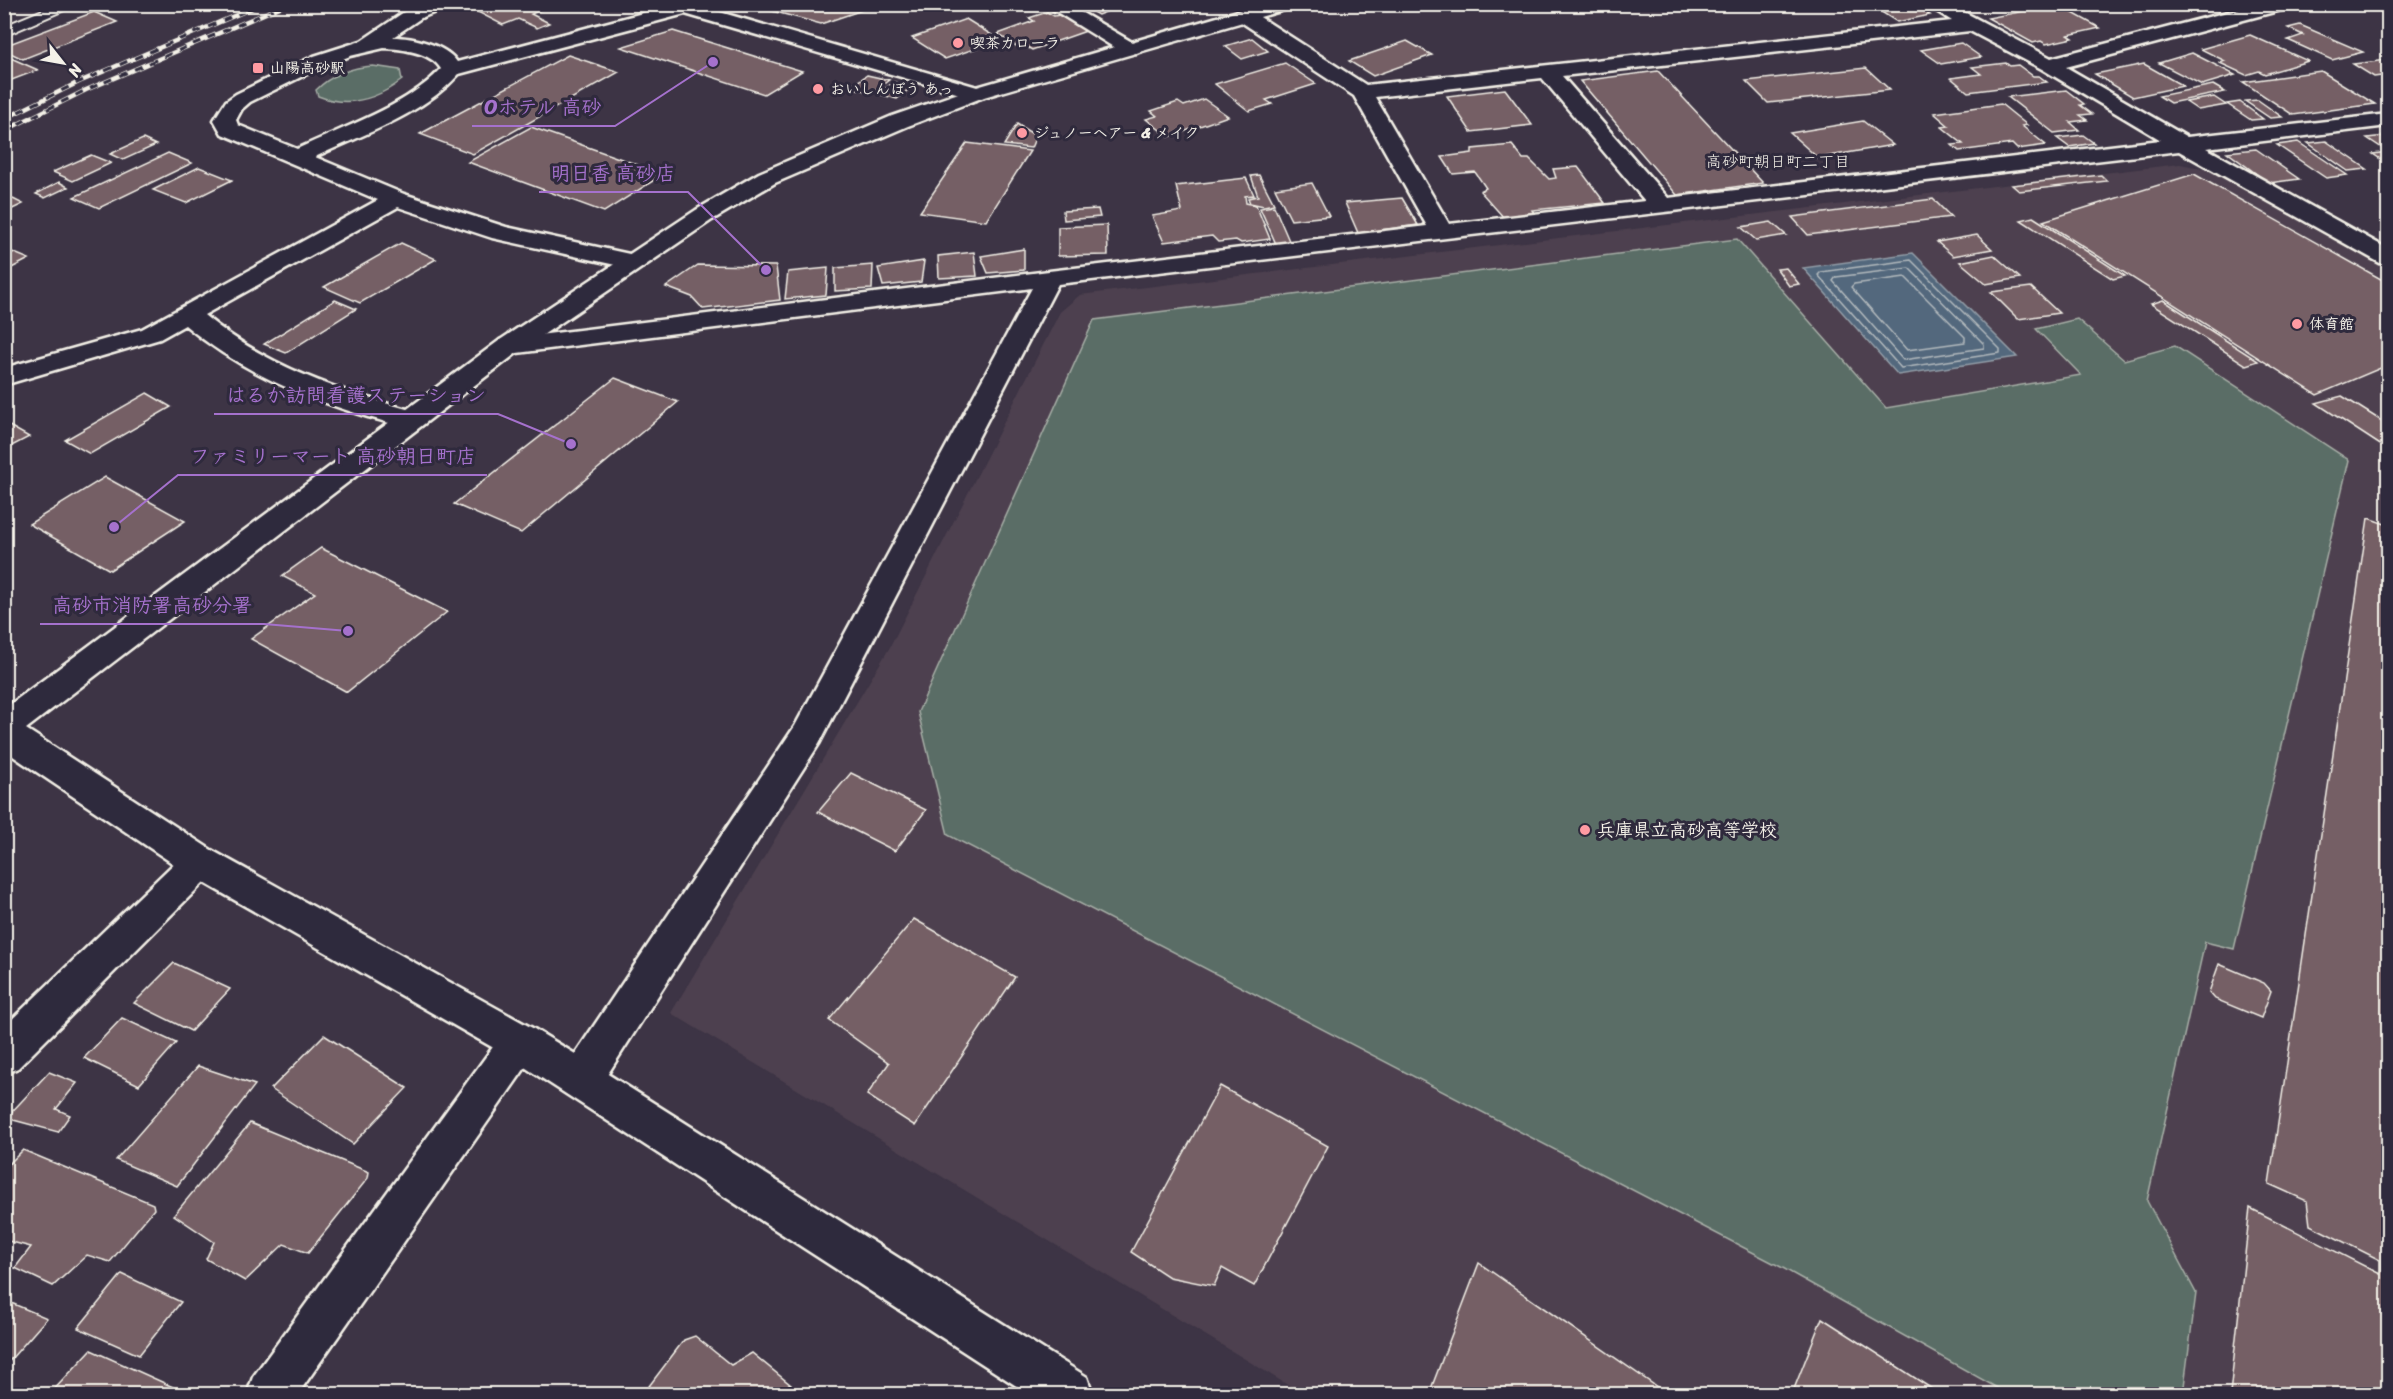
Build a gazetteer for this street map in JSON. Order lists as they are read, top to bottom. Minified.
{"districts":["高砂町朝日町二丁目"],"places":{"other":["喫茶カローラ","Oホテル 高砂","おいしんぼう あっ","ジュノーヘアー & メイク","明日香 高砂店","体育館","はるか訪問看護ステーション","ファミリーマート 高砂朝日町店","高砂市消防署高砂分署","兵庫県立高砂高等学校"],"transit":["山陽高砂駅"]},"north":"bottom right"}
